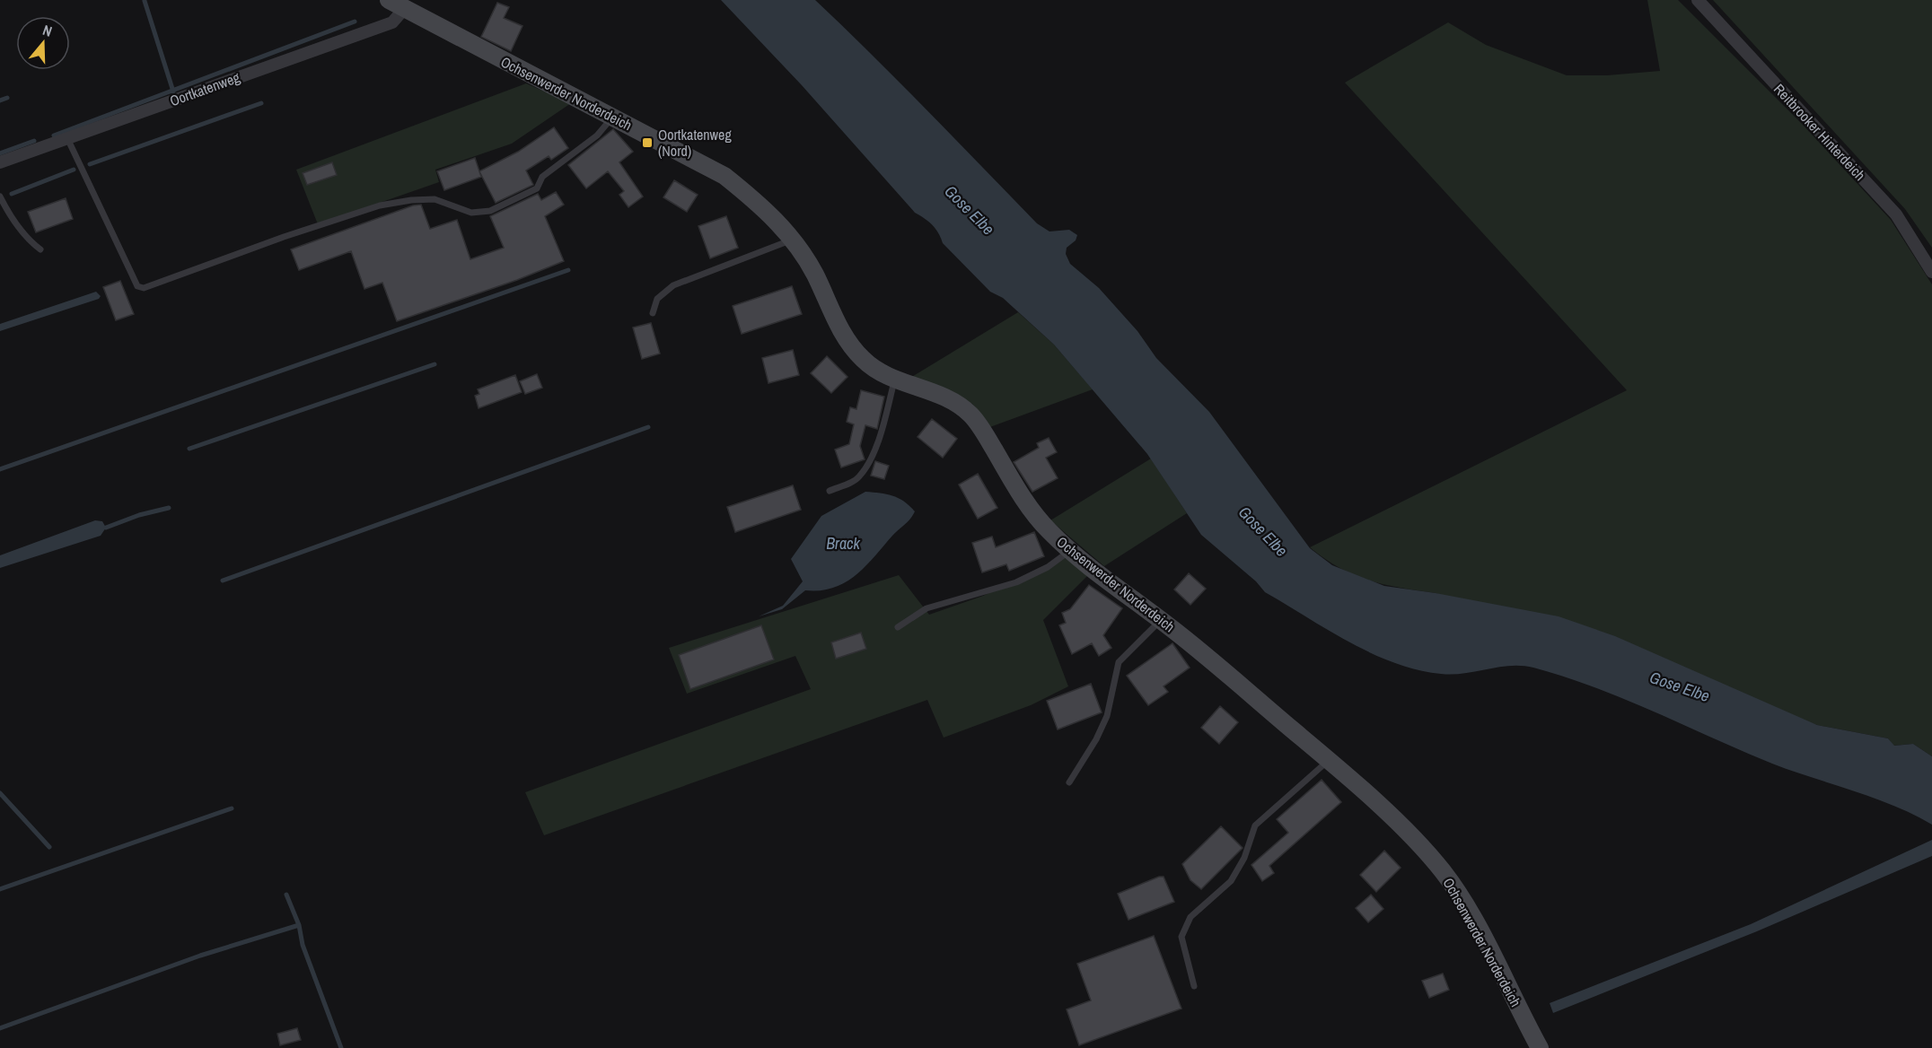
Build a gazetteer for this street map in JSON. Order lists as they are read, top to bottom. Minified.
{"streets":{"street":["Oortkatenweg","Ochsenwerder Norderdeich","Reitbrooker Hinterdeich"]},"crossings":[["Oortkatenweg","Ochsenwerder Norderdeich"]],"water":["Gose Elbe","Brack"],"places":{"transit":["Oortkatenweg (Nord)"]},"north":"top"}
